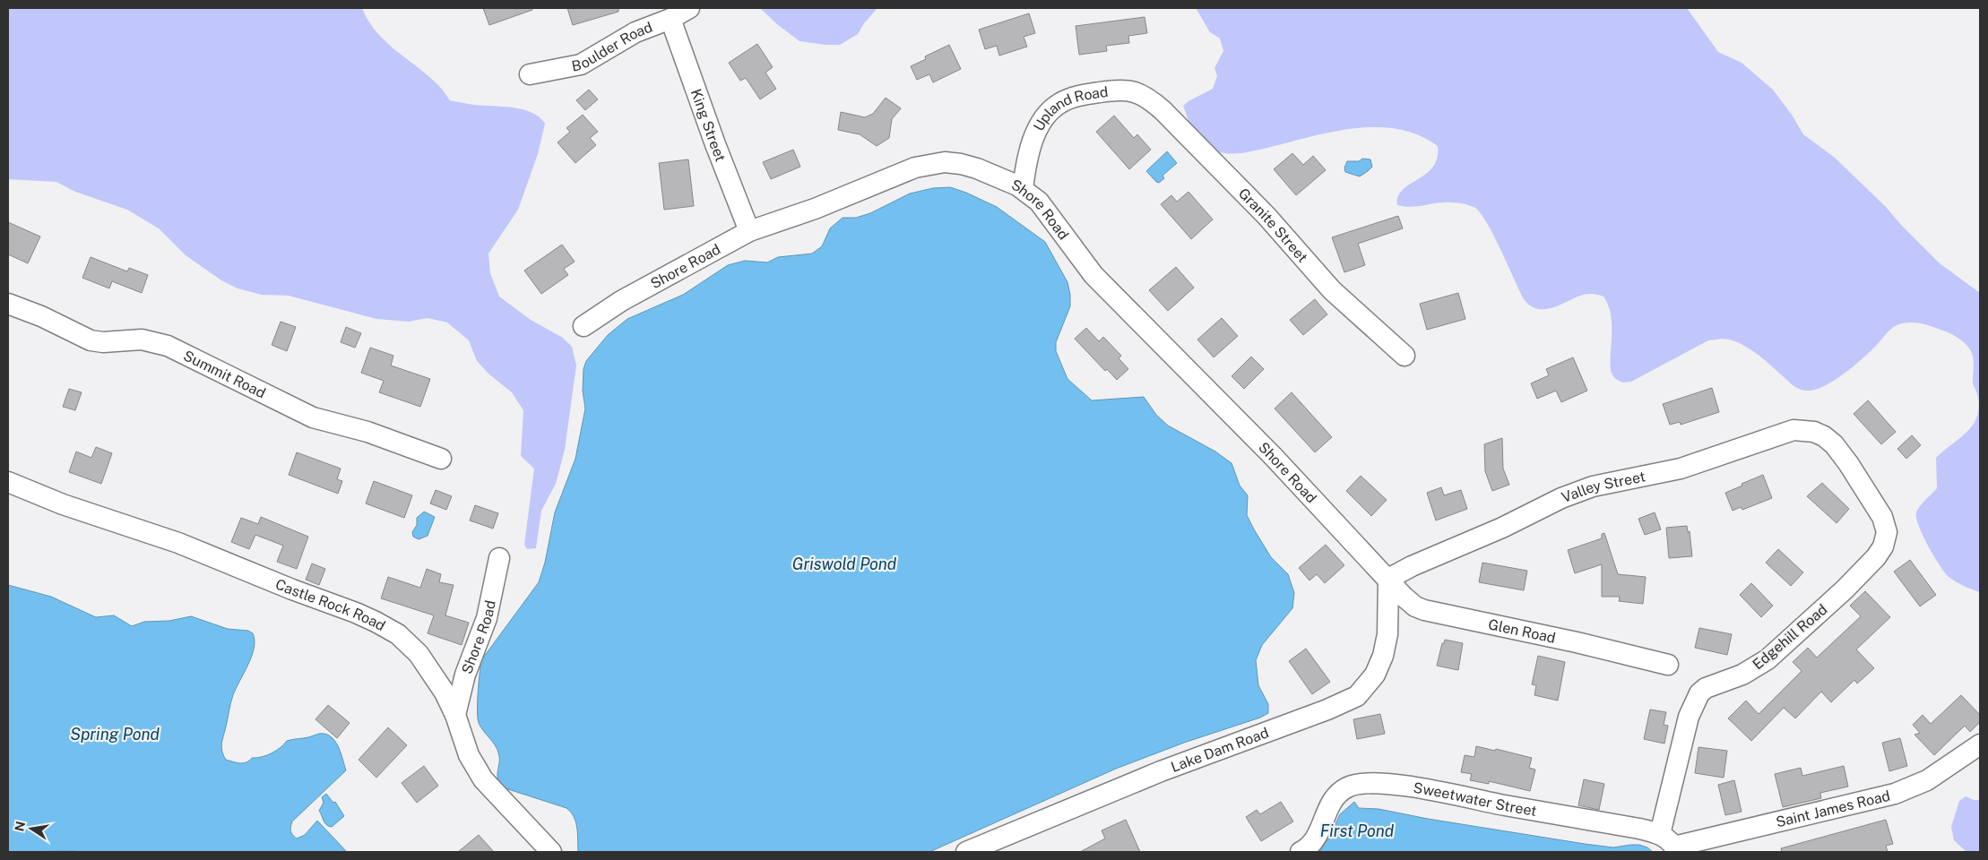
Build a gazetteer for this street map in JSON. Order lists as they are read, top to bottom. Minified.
{"streets":{"street":["Boulder Road","Upland Road","King Street","Shore Road","Granite Street","Summit Road","Valley Street","Castle Rock Road","Glen Road","Edgehill Road","Lake Dam Road","Sweetwater Street","Saint James Road"]},"crossings":[["Boulder Road","King Street"],["Upland Road","Shore Road"],["Upland Road","Granite Street"],["King Street","Shore Road"],["Shore Road","Valley Street"],["Shore Road","Castle Rock Road"],["Shore Road","Glen Road"],["Shore Road","Lake Dam Road"],["Valley Street","Glen Road"],["Valley Street","Edgehill Road"],["Valley Street","Lake Dam Road"],["Glen Road","Lake Dam Road"],["Edgehill Road","Sweetwater Street"],["Edgehill Road","Saint James Road"],["Sweetwater Street","Saint James Road"]],"water":["Griswold Pond","Spring Pond","First Pond"],"north":"left"}
